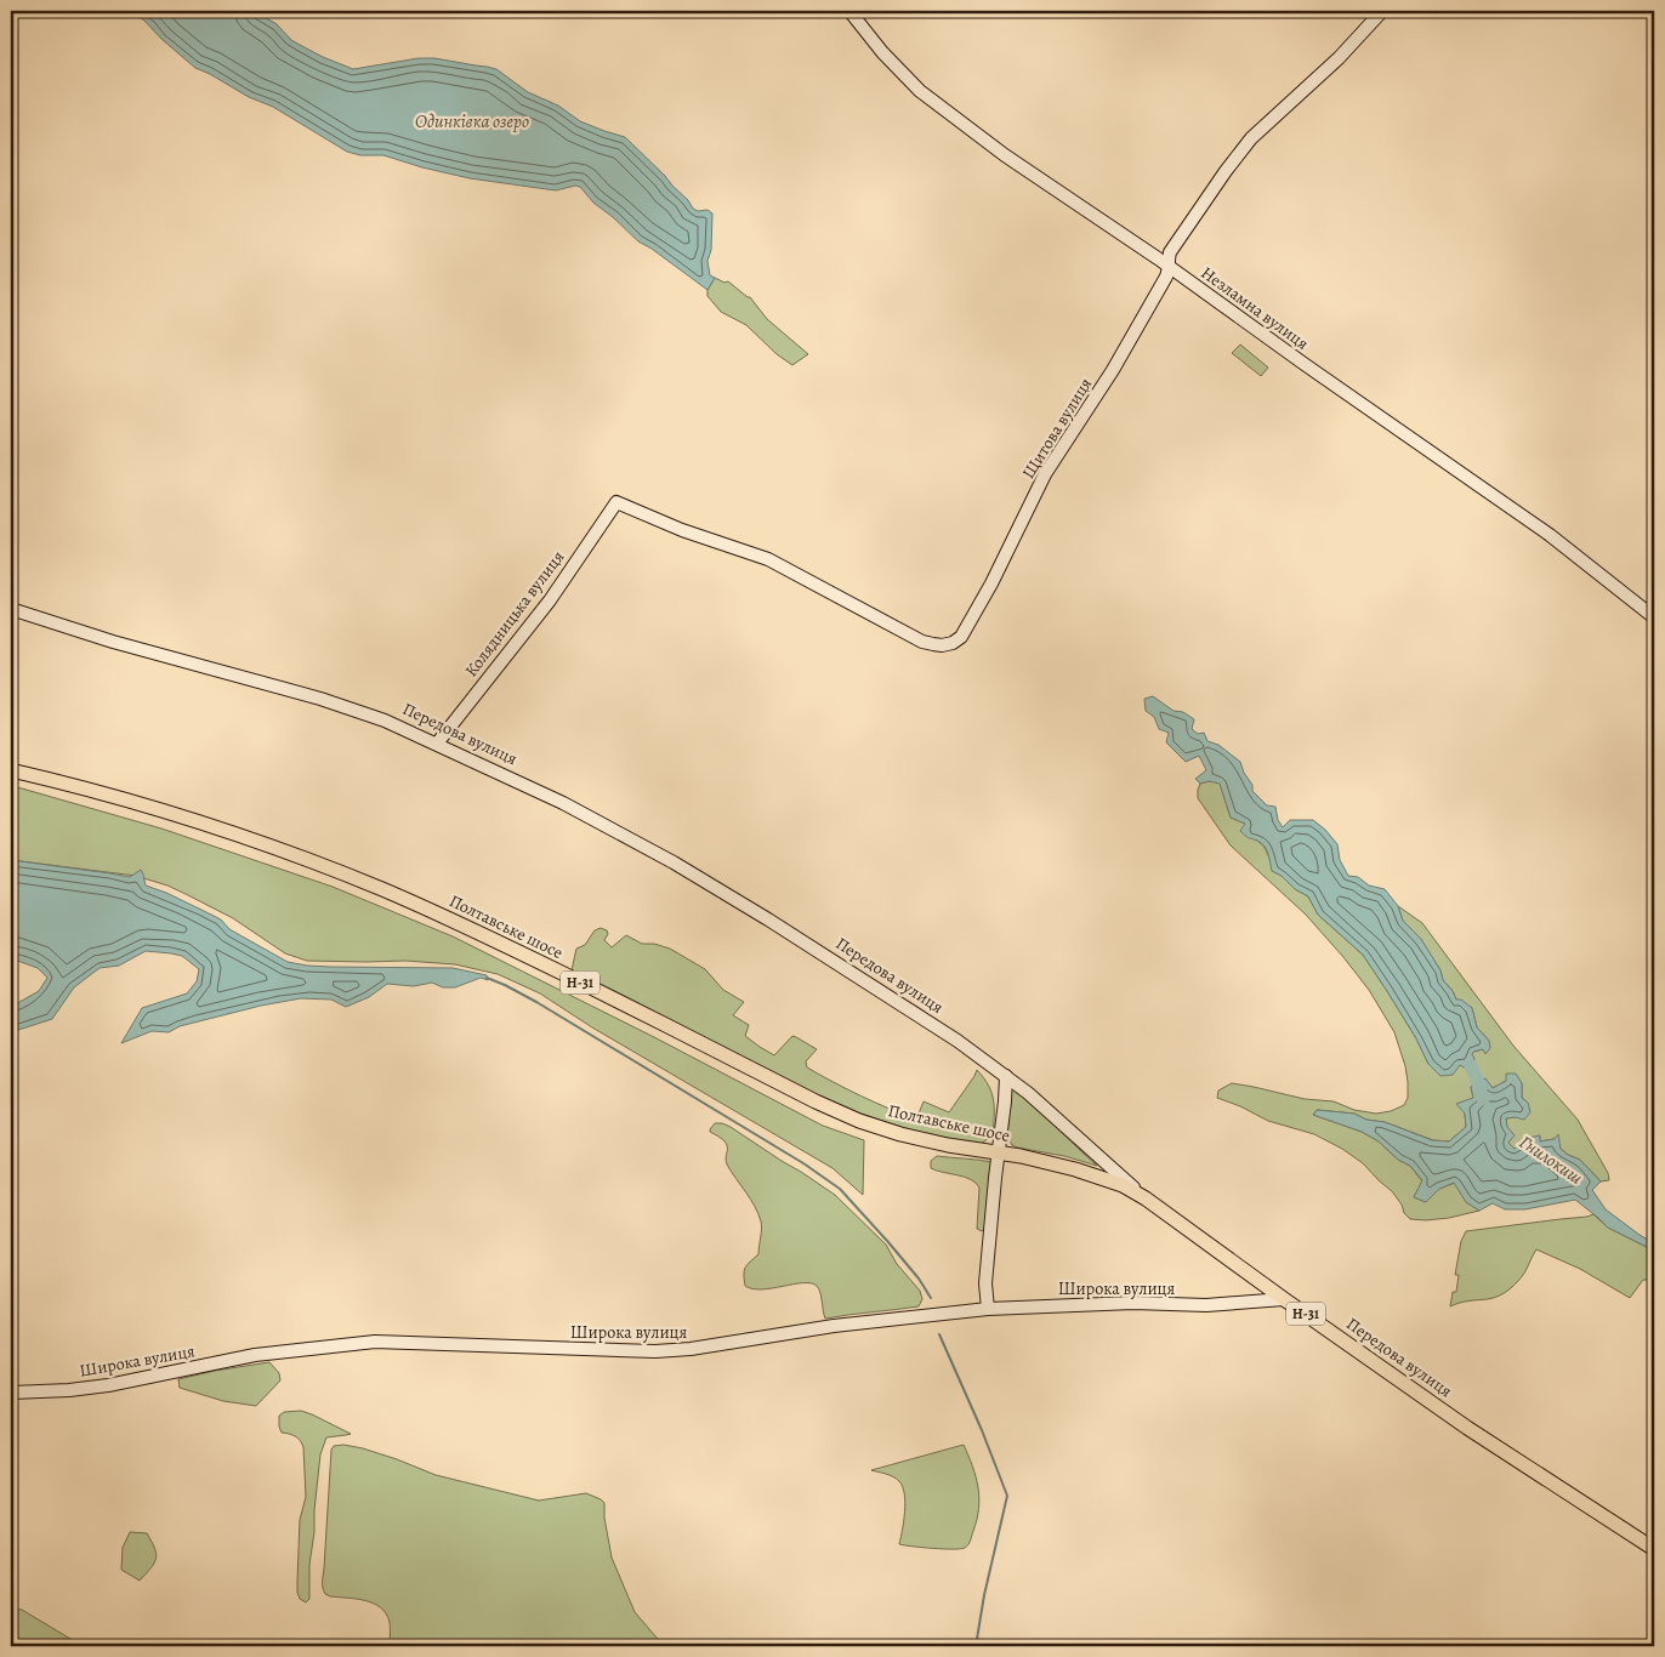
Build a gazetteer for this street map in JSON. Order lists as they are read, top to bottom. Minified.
{"streets":{"main road":["Передова вулиця","Полтавське шосе","Н-31"],"street":["Незламна вулиця","Щитова вулиця","Колядницька вулиця","Широка вулиця"]},"crossings":[["Незламна вулиця","Щитова вулиця"],["Щитова вулиця","Колядницька вулиця"],["Колядницька вулиця","Передова вулиця"],["Передова вулиця","Полтавське шосе"],["Передова вулиця","Широка вулиця"]],"water":["Одинківка озеро","Гнилокиш"]}
